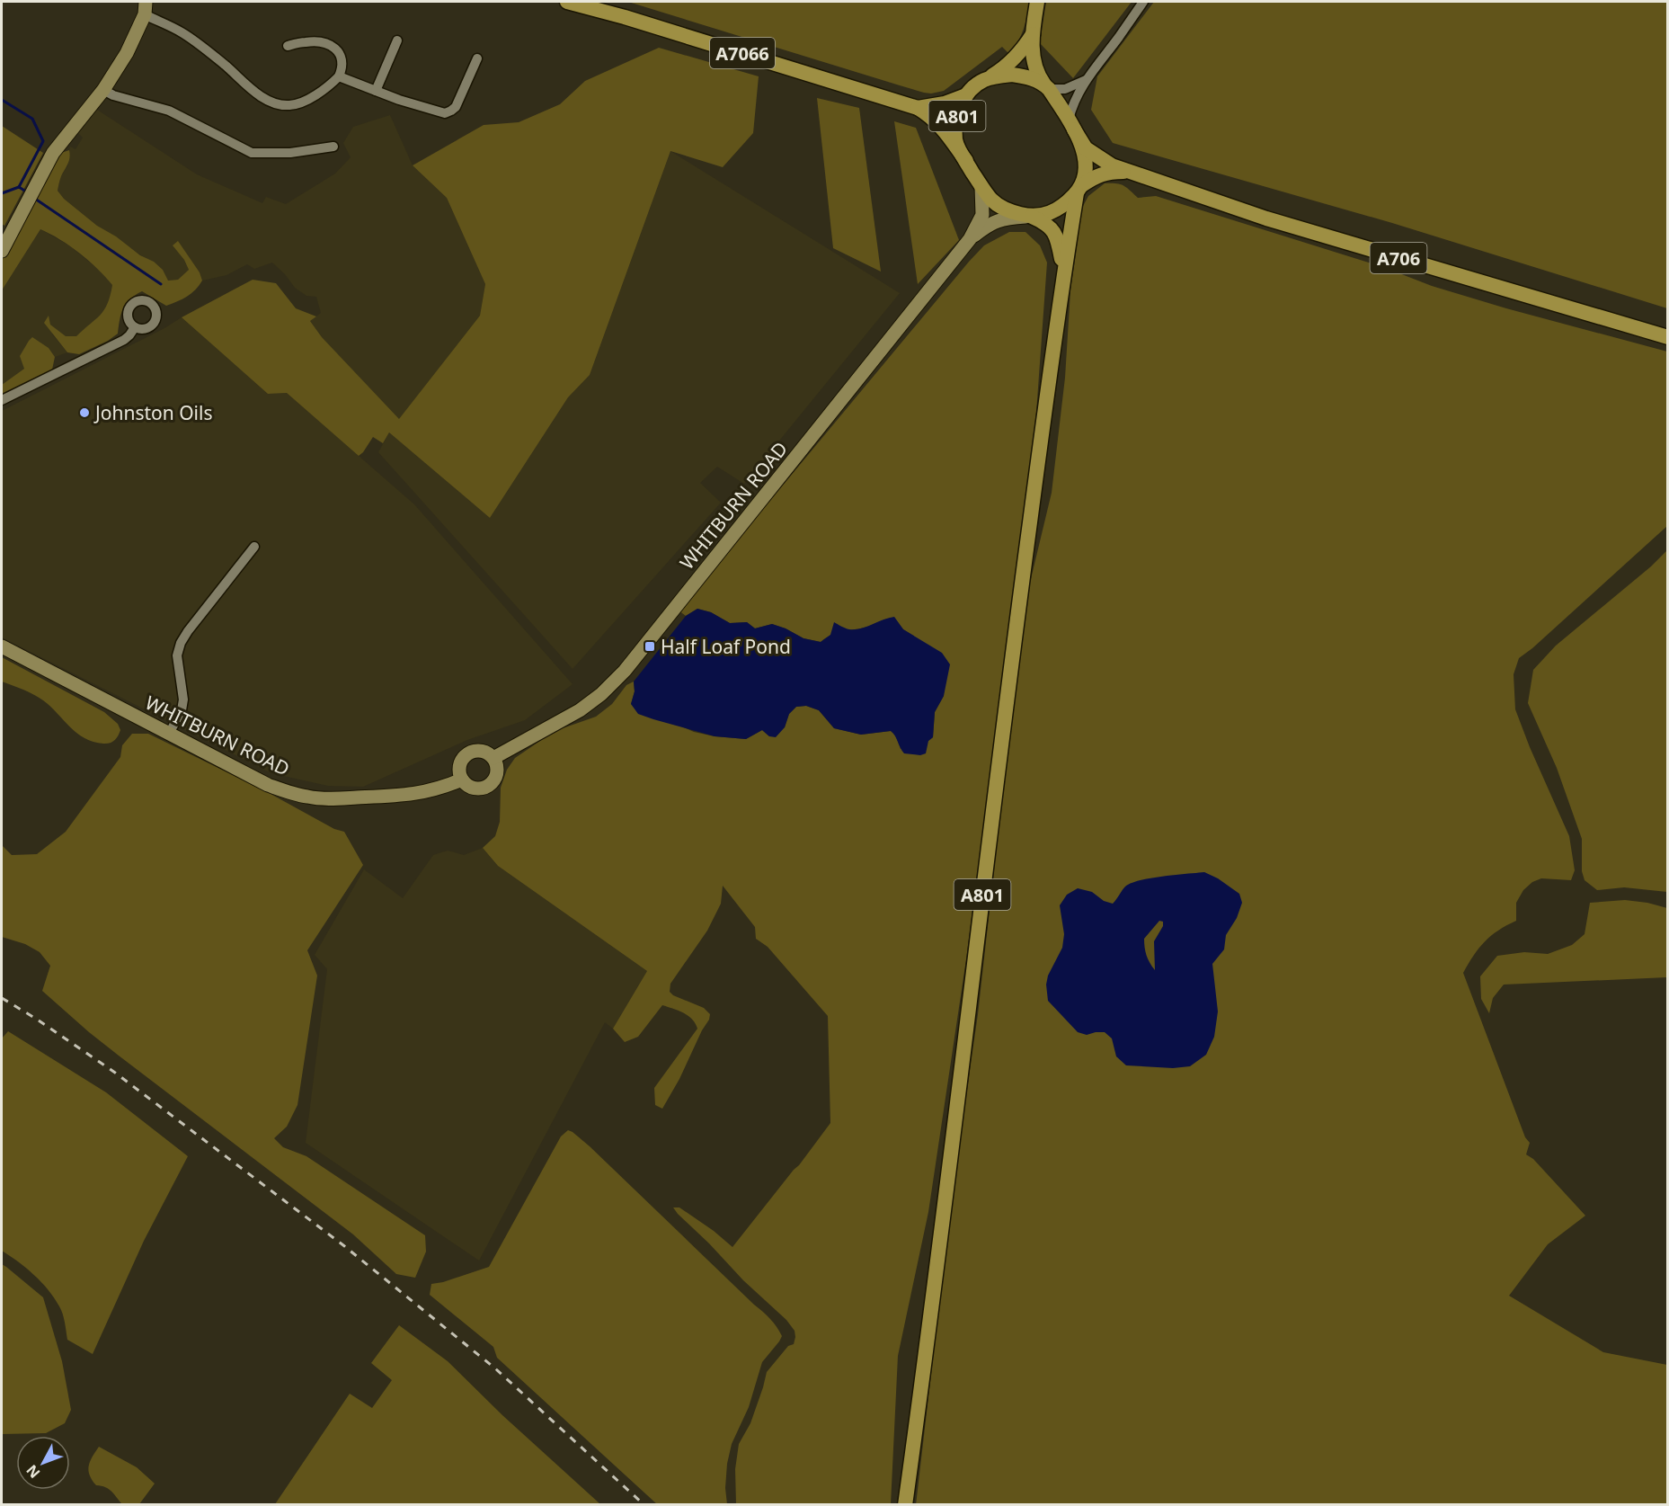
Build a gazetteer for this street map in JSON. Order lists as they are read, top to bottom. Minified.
{"streets":{"main road":["A7066","A801","A706","WHITBURN ROAD"]},"crossings":[["A7066","A801"],["A7066","A706"],["A7066","WHITBURN ROAD"],["A801","A706"],["A801","WHITBURN ROAD"],["A706","WHITBURN ROAD"]],"places":{"other":["Johnston Oils"],"transit":["Half Loaf Pond"]},"north":"bottom left"}
